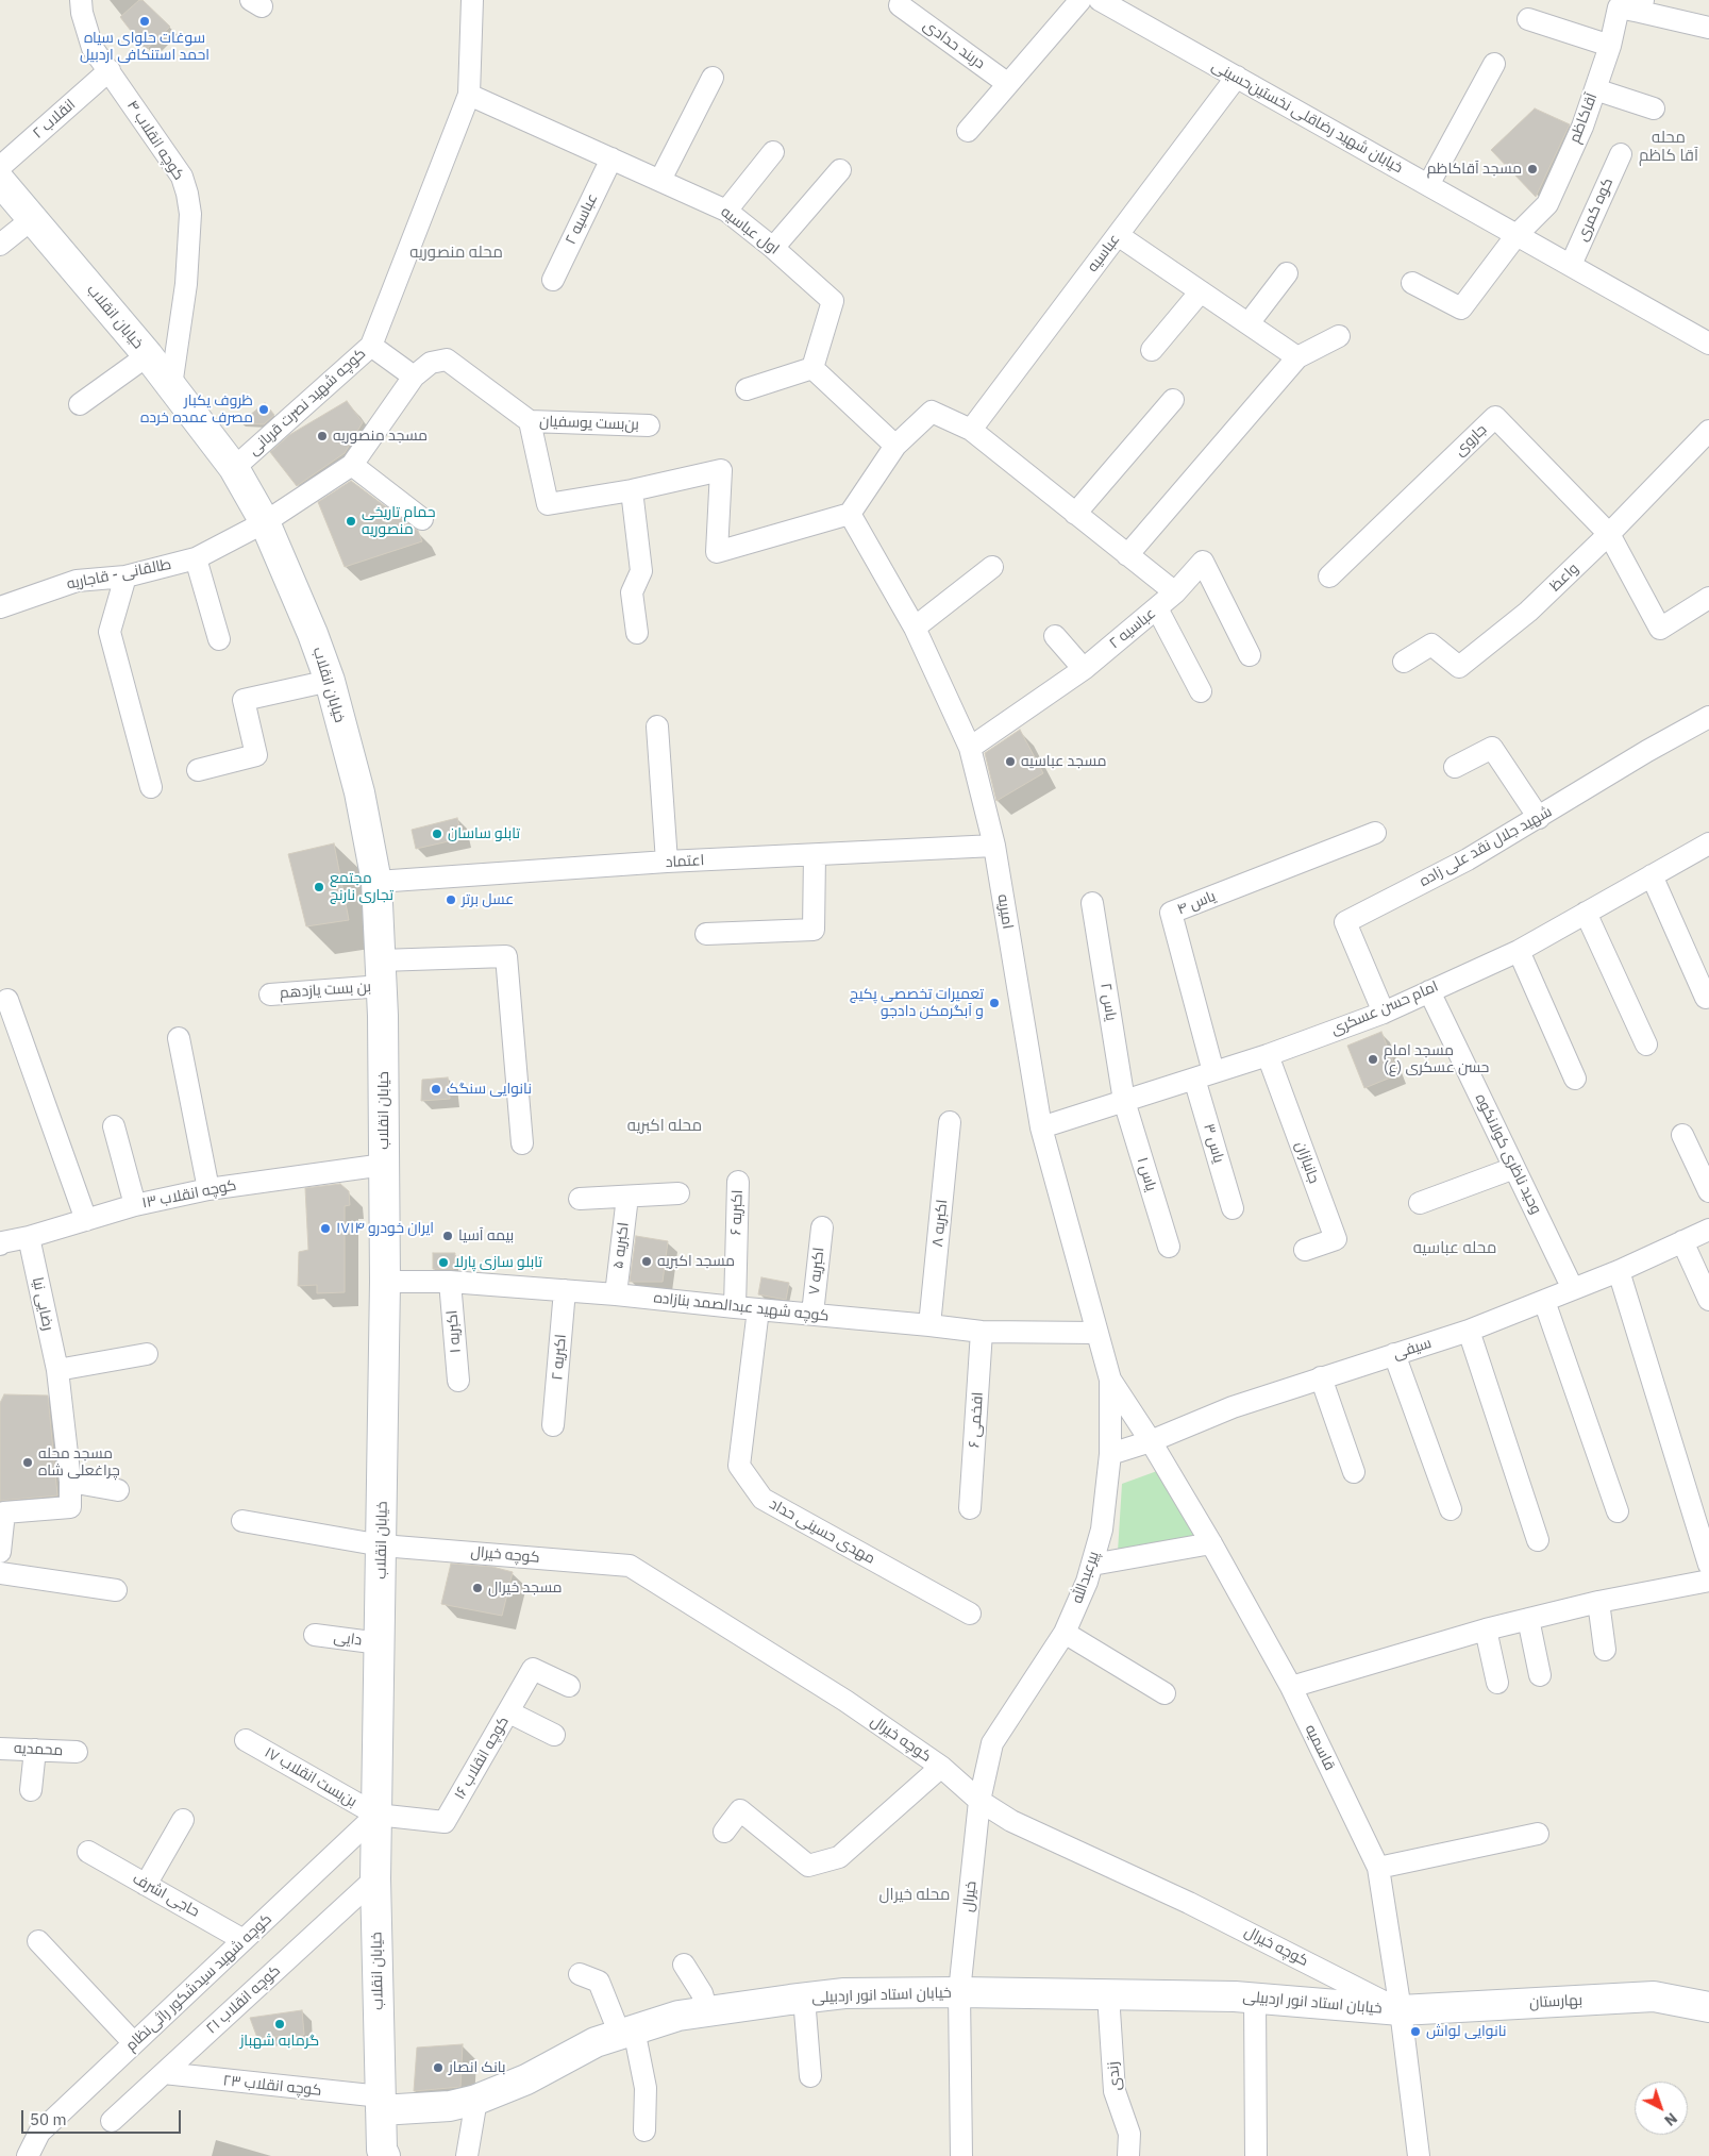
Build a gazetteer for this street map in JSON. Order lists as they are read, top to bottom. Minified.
{"streets":{"main road":["خیابان انقلاب","خیابان استاد انور اردبیلی","بهارستان"],"street":["دربند حدادی","خیابان شهید رضاقلی نخستین‌حسینی","آقاکاظم","انقلاب ۲","کوچه انقلاب ۴","کوه کمری","عباسیه ۲","اول عباسیه","عباسیه","کوچه شهید نصرت قربانی","بن‌بست یوسفیان","جاروی","طالقانی - قاجاریه","واعظ","شهید جلال نقد علی زاده","اعتماد","یاس ۴","امیریه","بن بست یازدهم","یاس ۲","امام حسن عسکری","یاس ۳","وحید ناظری کولانکوه","جانبازان","یاس ۱","کوچه انقلاب ۱۳","اکبریه ۶","اکبریه ۸","اکبریه ۵","اکبریه ۷","رضایی نیا","کوچه شهید عبدالصمد بنازاده","اکبریه ۱","سیفی","اکبریه ۲","افخمی ۶","مهدی حسینی حداد","کوچه خیرال","پیرعبدالله","دایی","قاسمیه","محمدیه","کوچه انقلاب ۱۶","بن‌بست انقلاب ۱۷","حاجی اشرف","خیرال","کوچه شهید سیدشکور راثی‌نظام","کوچه انقلاب ۲۱","زندی","کوچه انقلاب ۲۳"]},"crossings":[["خیابان شهید رضاقلی نخستین‌حسینی","آقاکاظم"],["خیابان شهید رضاقلی نخستین‌حسینی","کوه کمری"],["خیابان شهید رضاقلی نخستین‌حسینی","عباسیه"],["انقلاب ۲","کوچه انقلاب ۴"],["کوچه انقلاب ۴","خیابان انقلاب"],["عباسیه ۲","اول عباسیه"],["عباسیه ۲","امیریه"],["اول عباسیه","کوچه شهید نصرت قربانی"],["خیابان انقلاب","کوچه شهید نصرت قربانی"],["خیابان انقلاب","طالقانی - قاجاریه"],["خیابان انقلاب","اعتماد"],["خیابان انقلاب","بن بست یازدهم"],["خیابان انقلاب","کوچه انقلاب ۱۳"],["خیابان انقلاب","کوچه شهید عبدالصمد بنازاده"],["خیابان انقلاب","کوچه خیرال"],["خیابان انقلاب","دایی"],["خیابان انقلاب","کوچه انقلاب ۱۶"],["خیابان انقلاب","بن‌بست انقلاب ۱۷"],["خیابان انقلاب","کوچه شهید سیدشکور راثی‌نظام"],["خیابان انقلاب","خیابان استاد انور اردبیلی"],["خیابان انقلاب","کوچه انقلاب ۲۱"],["خیابان انقلاب","کوچه انقلاب ۲۳"],["جاروی","واعظ"],["شهید جلال نقد علی زاده","امام حسن عسکری"],["اعتماد","امیریه"],["یاس ۴","امام حسن عسکری"],["یاس ۴","یاس ۳"],["امیریه","امام حسن عسکری"],["امیریه","کوچه شهید عبدالصمد بنازاده"],["امیریه","پیرعبدالله"],["یاس ۲","امام حسن عسکری"],["یاس ۲","یاس ۱"],["امام حسن عسکری","یاس ۳"],["امام حسن عسکری","وحید ناظری کولانکوه"],["امام حسن عسکری","جانبازان"],["امام حسن عسکری","یاس ۱"],["وحید ناظری کولانکوه","سیفی"],["کوچه انقلاب ۱۳","رضایی نیا"],["اکبریه ۶","کوچه شهید عبدالصمد بنازاده"],["اکبریه ۸","کوچه شهید عبدالصمد بنازاده"],["اکبریه ۵","کوچه شهید عبدالصمد بنازاده"],["اکبریه ۷","کوچه شهید عبدالصمد بنازاده"],["کوچه شهید عبدالصمد بنازاده","اکبریه ۱"],["کوچه شهید عبدالصمد بنازاده","اکبریه ۲"],["کوچه شهید عبدالصمد بنازاده","افخمی ۶"],["کوچه شهید عبدالصمد بنازاده","مهدی حسینی حداد"],["کوچه شهید عبدالصمد بنازاده","پیرعبدالله"],["سیفی","پیرعبدالله"],["سیفی","قاسمیه"],["کوچه خیرال","پیرعبدالله"],["کوچه خیرال","قاسمیه"],["کوچه خیرال","خیرال"],["کوچه خیرال","خیابان استاد انور اردبیلی"],["کوچه خیرال","بهارستان"],["پیرعبدالله","قاسمیه"],["پیرعبدالله","خیرال"],["قاسمیه","خیابان استاد انور اردبیلی"],["قاسمیه","بهارستان"],["کوچه انقلاب ۱۶","بن‌بست انقلاب ۱۷"],["کوچه انقلاب ۱۶","کوچه شهید سیدشکور راثی‌نظام"],["بن‌بست انقلاب ۱۷","کوچه شهید سیدشکور راثی‌نظام"],["حاجی اشرف","کوچه شهید سیدشکور راثی‌نظام"],["خیرال","خیابان استاد انور اردبیلی"],["خیابان استاد انور اردبیلی","بهارستان"],["خیابان استاد انور اردبیلی","زندی"],["خیابان استاد انور اردبیلی","کوچه انقلاب ۲۳"],["کوچه انقلاب ۲۱","کوچه انقلاب ۲۳"]],"districts":["محله آقا کاظم","محله منصوریه","محله اکبریه","محله عباسیه","محله خیرال"],"places":["سوغات حلوای سیاه احمد استنکافی اردبیل","مسجد آقاکاظم","ظروف یکبار مصرف عمده خرده","مسجد منصوریه","حمام تاریخی منصوریه","مسجد عباسیه","تابلو ساسان","مجتمع تجاری نارنج","عسل برتر","تعمیرات تخصصی پکیج و آبگرمکن دادجو","مسجد امام حسن عسکری (ع)","نانوایی سنگک","ایران خودرو ۱۷۱۴","بیمه آسیا","مسجد اکبریه","تابلو سازی پارلا","مسجد محله چراغعلی شاه","مسجد خیرال","گرمابه شهباز","نانوایی لواش","بانک انصار"],"scale_bar":"50 m","north":"bottom right"}
